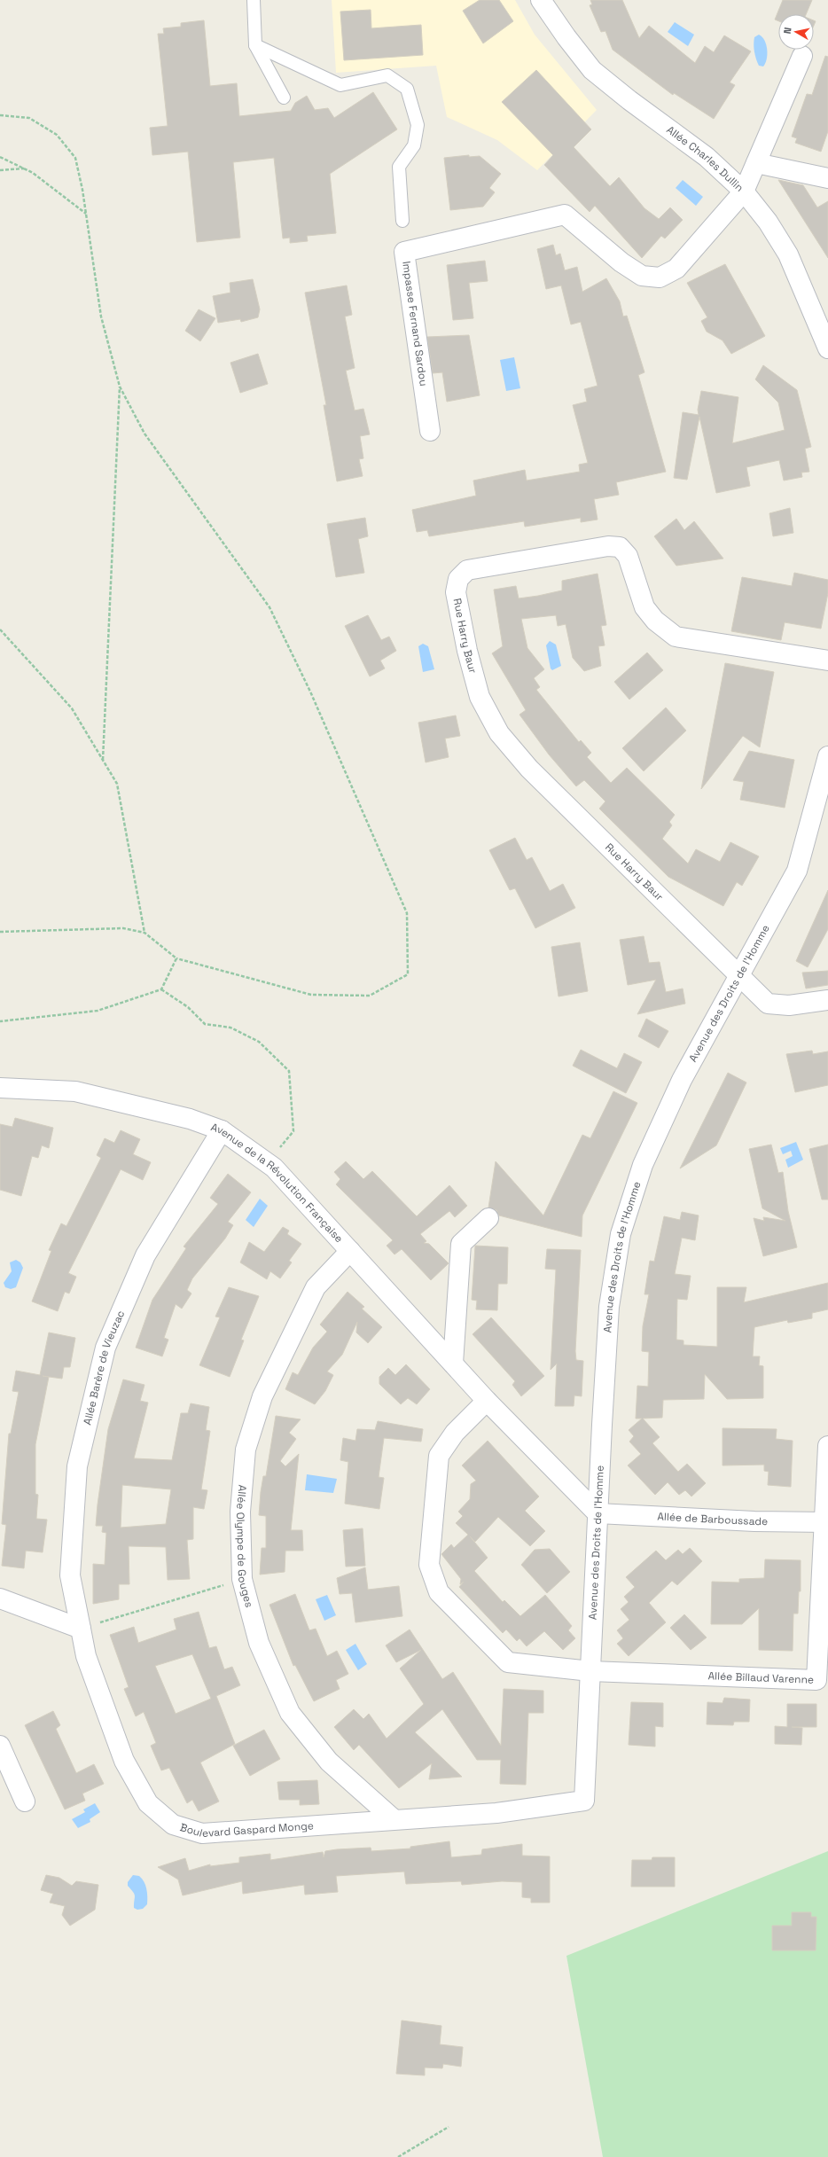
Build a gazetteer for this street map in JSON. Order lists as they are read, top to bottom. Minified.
{"streets":{"street":["Allée Charles Dullin","Impasse Fernand Sardou","Rue Harry Baur","Avenue des Droits de l'Homme","Avenue de la Révolution Française","Allée Barère de Vieuzac","Allée de Barboussade","Allée Olympe de Gouges","Allée Billaud Varenne","Boulevard Gaspard Monge"]},"crossings":[["Allée Charles Dullin","Impasse Fernand Sardou"],["Rue Harry Baur","Avenue des Droits de l'Homme"],["Avenue des Droits de l'Homme","Avenue de la Révolution Française"],["Avenue des Droits de l'Homme","Allée de Barboussade"],["Avenue des Droits de l'Homme","Allée Billaud Varenne"],["Avenue des Droits de l'Homme","Boulevard Gaspard Monge"],["Avenue de la Révolution Française","Allée Barère de Vieuzac"],["Avenue de la Révolution Française","Allée de Barboussade"],["Avenue de la Révolution Française","Allée Olympe de Gouges"],["Allée Barère de Vieuzac","Boulevard Gaspard Monge"],["Allée de Barboussade","Allée Billaud Varenne"],["Allée Olympe de Gouges","Boulevard Gaspard Monge"]],"north":"left"}
